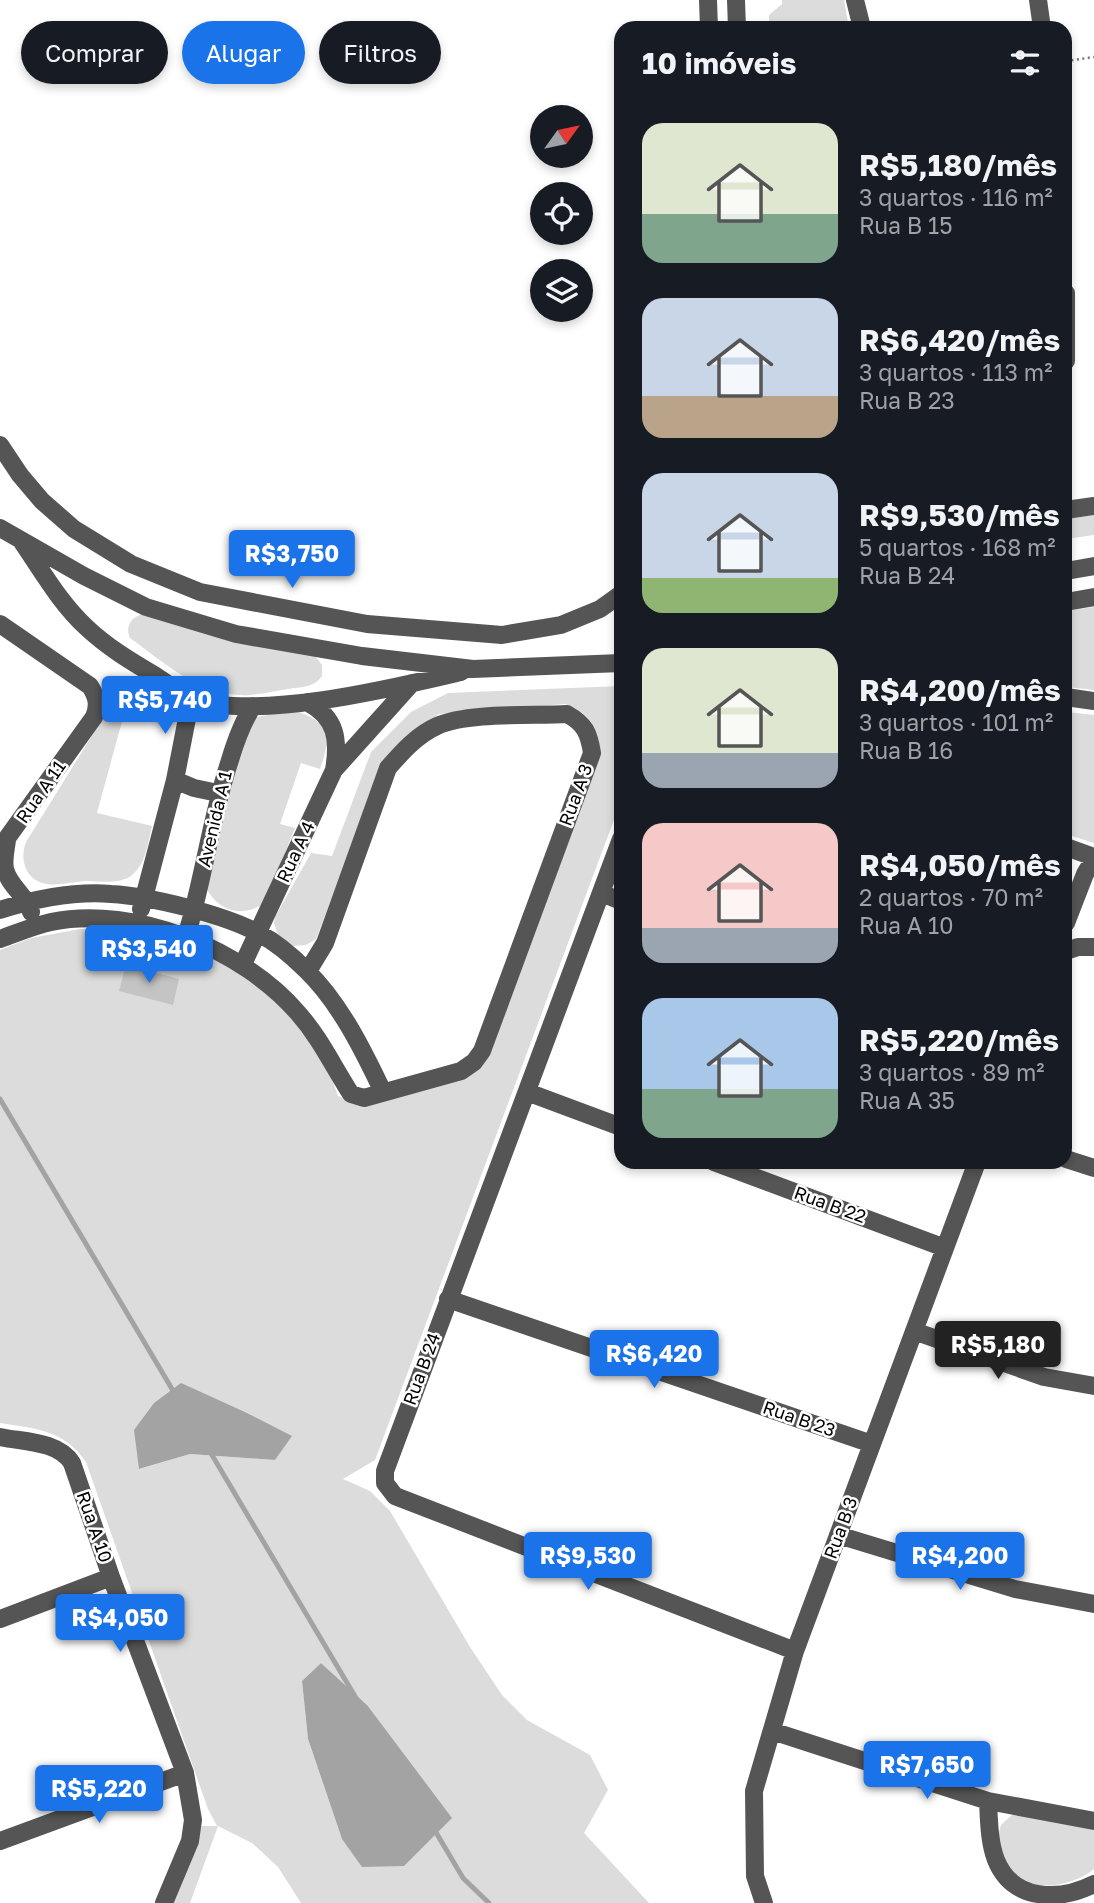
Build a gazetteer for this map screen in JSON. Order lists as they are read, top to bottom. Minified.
{"streets":{"street":["Rua A 11","Rua A 3","Avenida A 1","Rua A 4","Rua B 22","Rua B 24","Rua B 23","Rua A 10","Rua B 3"]},"crossings":[["Rua A 3","Rua A 4"],["Rua B 22","Rua B 3"],["Rua B 24","Rua B 23"],["Rua B 24","Rua B 3"],["Rua B 23","Rua B 3"]],"north":"top right","page":{"chip":["Comprar","Alugar","Filtros"],"heading":"10 imóveis","list":[{"name":"R$5,180/mês","note":"3 quartos · 116 m² · Rua B 15"},{"name":"R$6,420/mês","note":"3 quartos · 113 m² · Rua B 23"},{"name":"R$9,530/mês","note":"5 quartos · 168 m² · Rua B 24"},{"name":"R$4,200/mês","note":"3 quartos · 101 m² · Rua B 16"},{"name":"R$4,050/mês","note":"2 quartos · 70 m² · Rua A 10"},{"name":"R$5,220/mês","note":"3 quartos · 89 m² · Rua A 35"}],"price":["R$3,750","R$5,740","R$3,540","R$5,180","R$6,420","R$9,530","R$4,200","R$4,050","R$7,650","R$5,220"]}}
